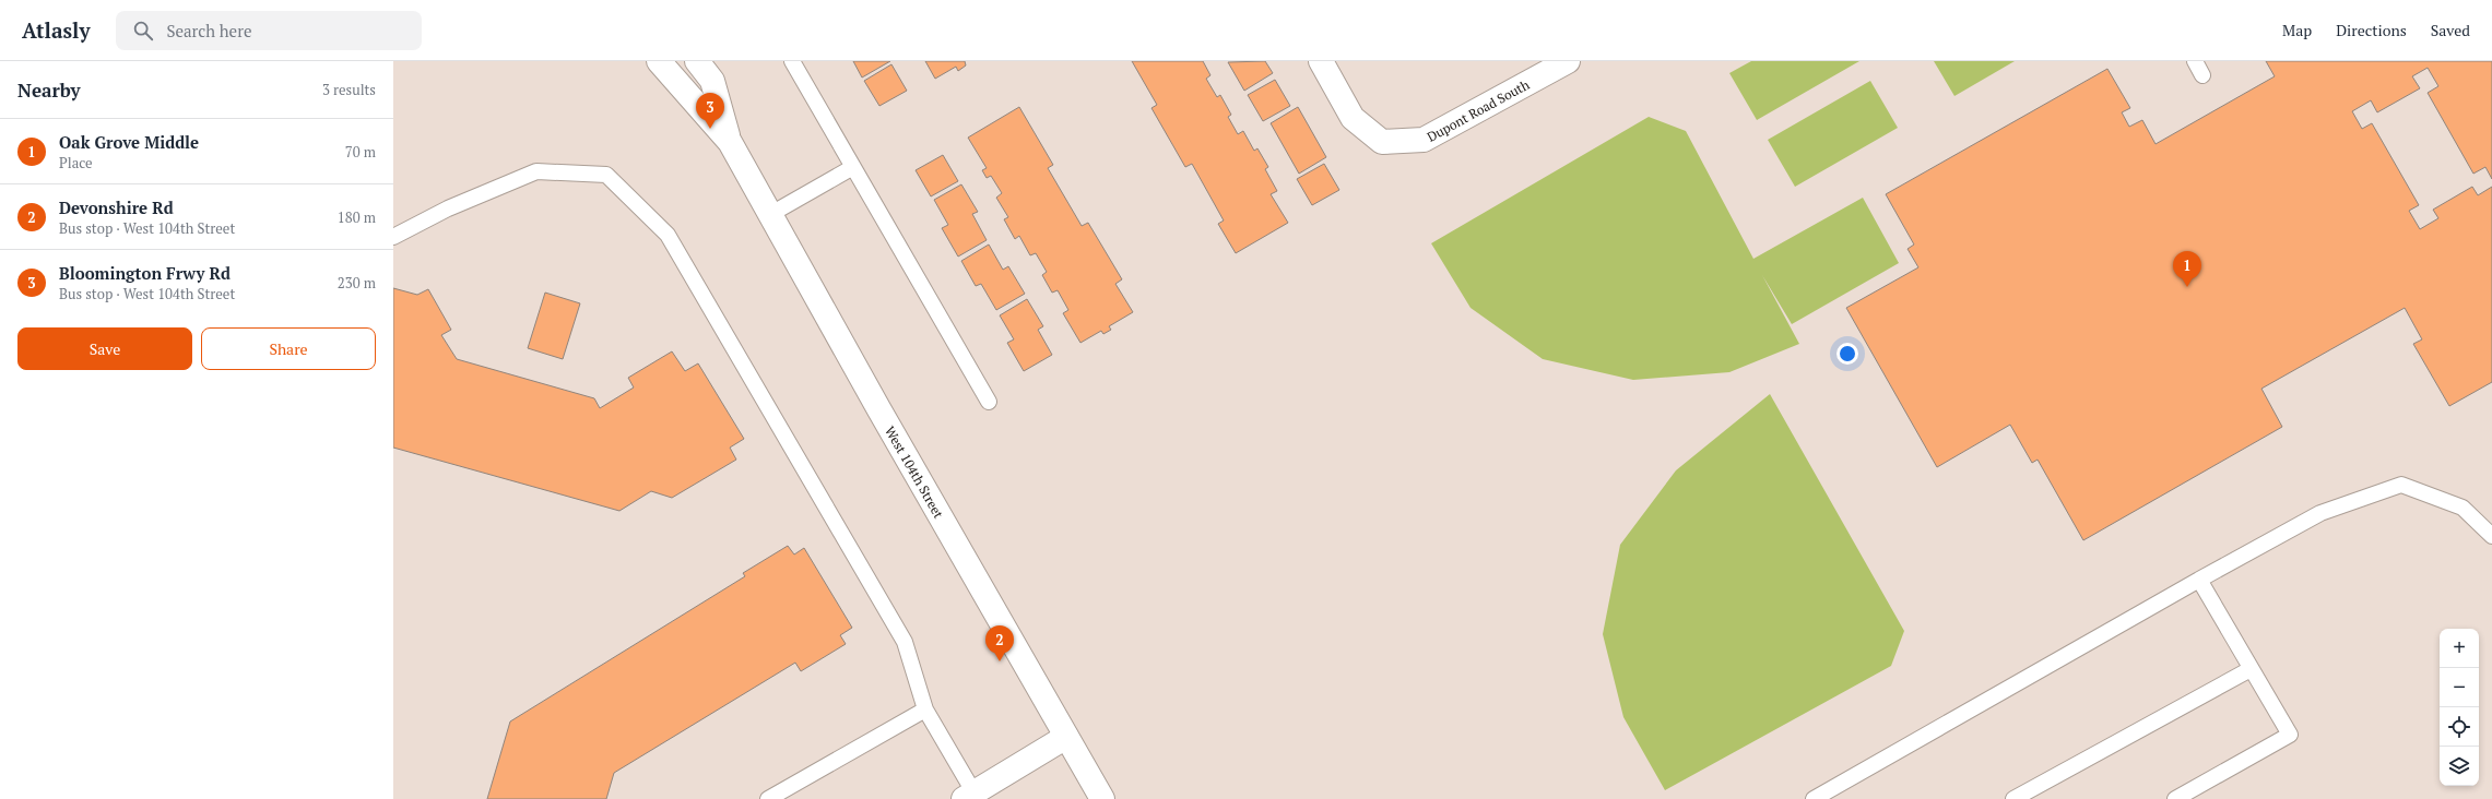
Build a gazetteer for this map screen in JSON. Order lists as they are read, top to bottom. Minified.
{"streets":{"street":["Dupont Road South","West 104th Street"]},"page":{"header":"Atlasly","search":"Search here","nav":["Map","Directions","Saved"],"heading":["Nearby","3 results"],"pins":["3","1","2"],"list":[{"mark":"1","name":"Oak Grove Middle","note":"Place","value":"70 m"},{"mark":"2","name":"Devonshire Rd","note":"Bus stop · West 104th Street","value":"180 m"},{"mark":"3","name":"Bloomington Frwy Rd","note":"Bus stop · West 104th Street","value":"230 m"}],"buttons":["Save","Share"],"map_buttons":["+","−"]}}
